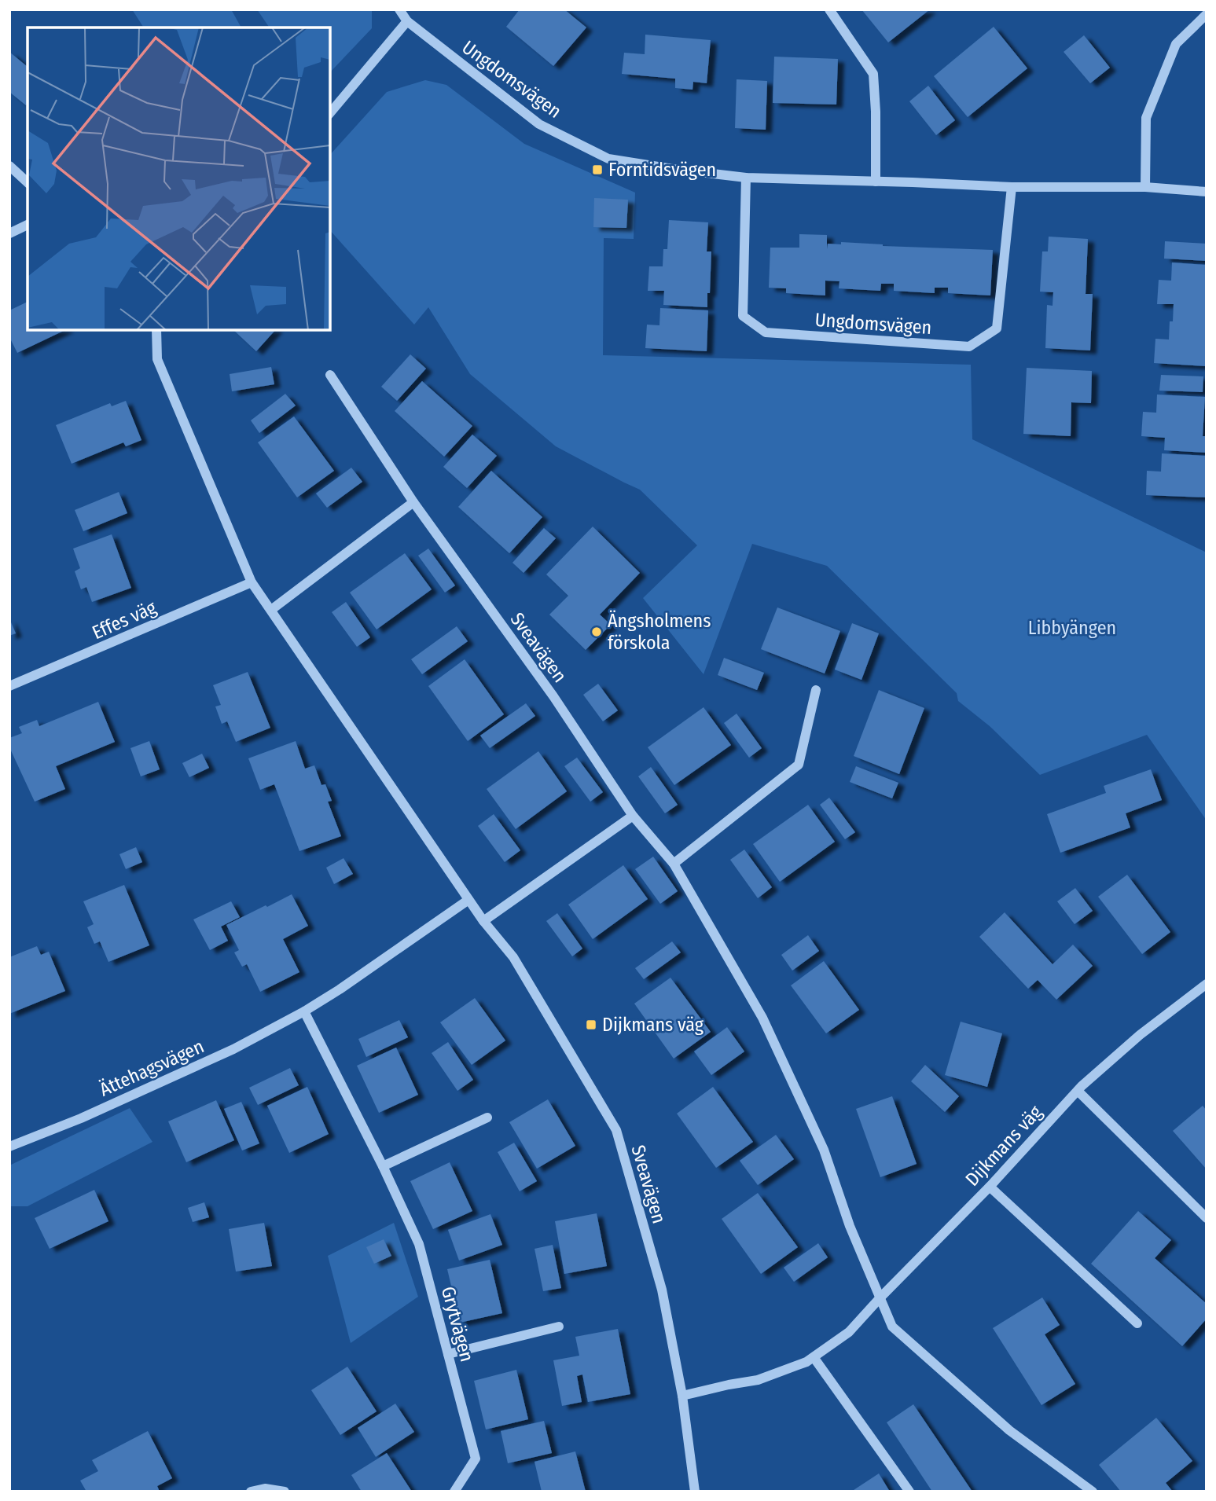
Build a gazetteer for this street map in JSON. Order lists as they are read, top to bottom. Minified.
{"streets":{"street":["Ungdomsvägen","Effes väg","Sveavägen","Ättehagsvägen","Dijkmans väg","Grytvägen"]},"crossings":[["Effes väg","Sveavägen"],["Sveavägen","Ättehagsvägen"],["Sveavägen","Dijkmans väg"]],"parks":["Libbyängen"],"places":{"transit":["Forntidsvägen","Dijkmans väg"],"other":["Ängsholmens förskola"]}}
